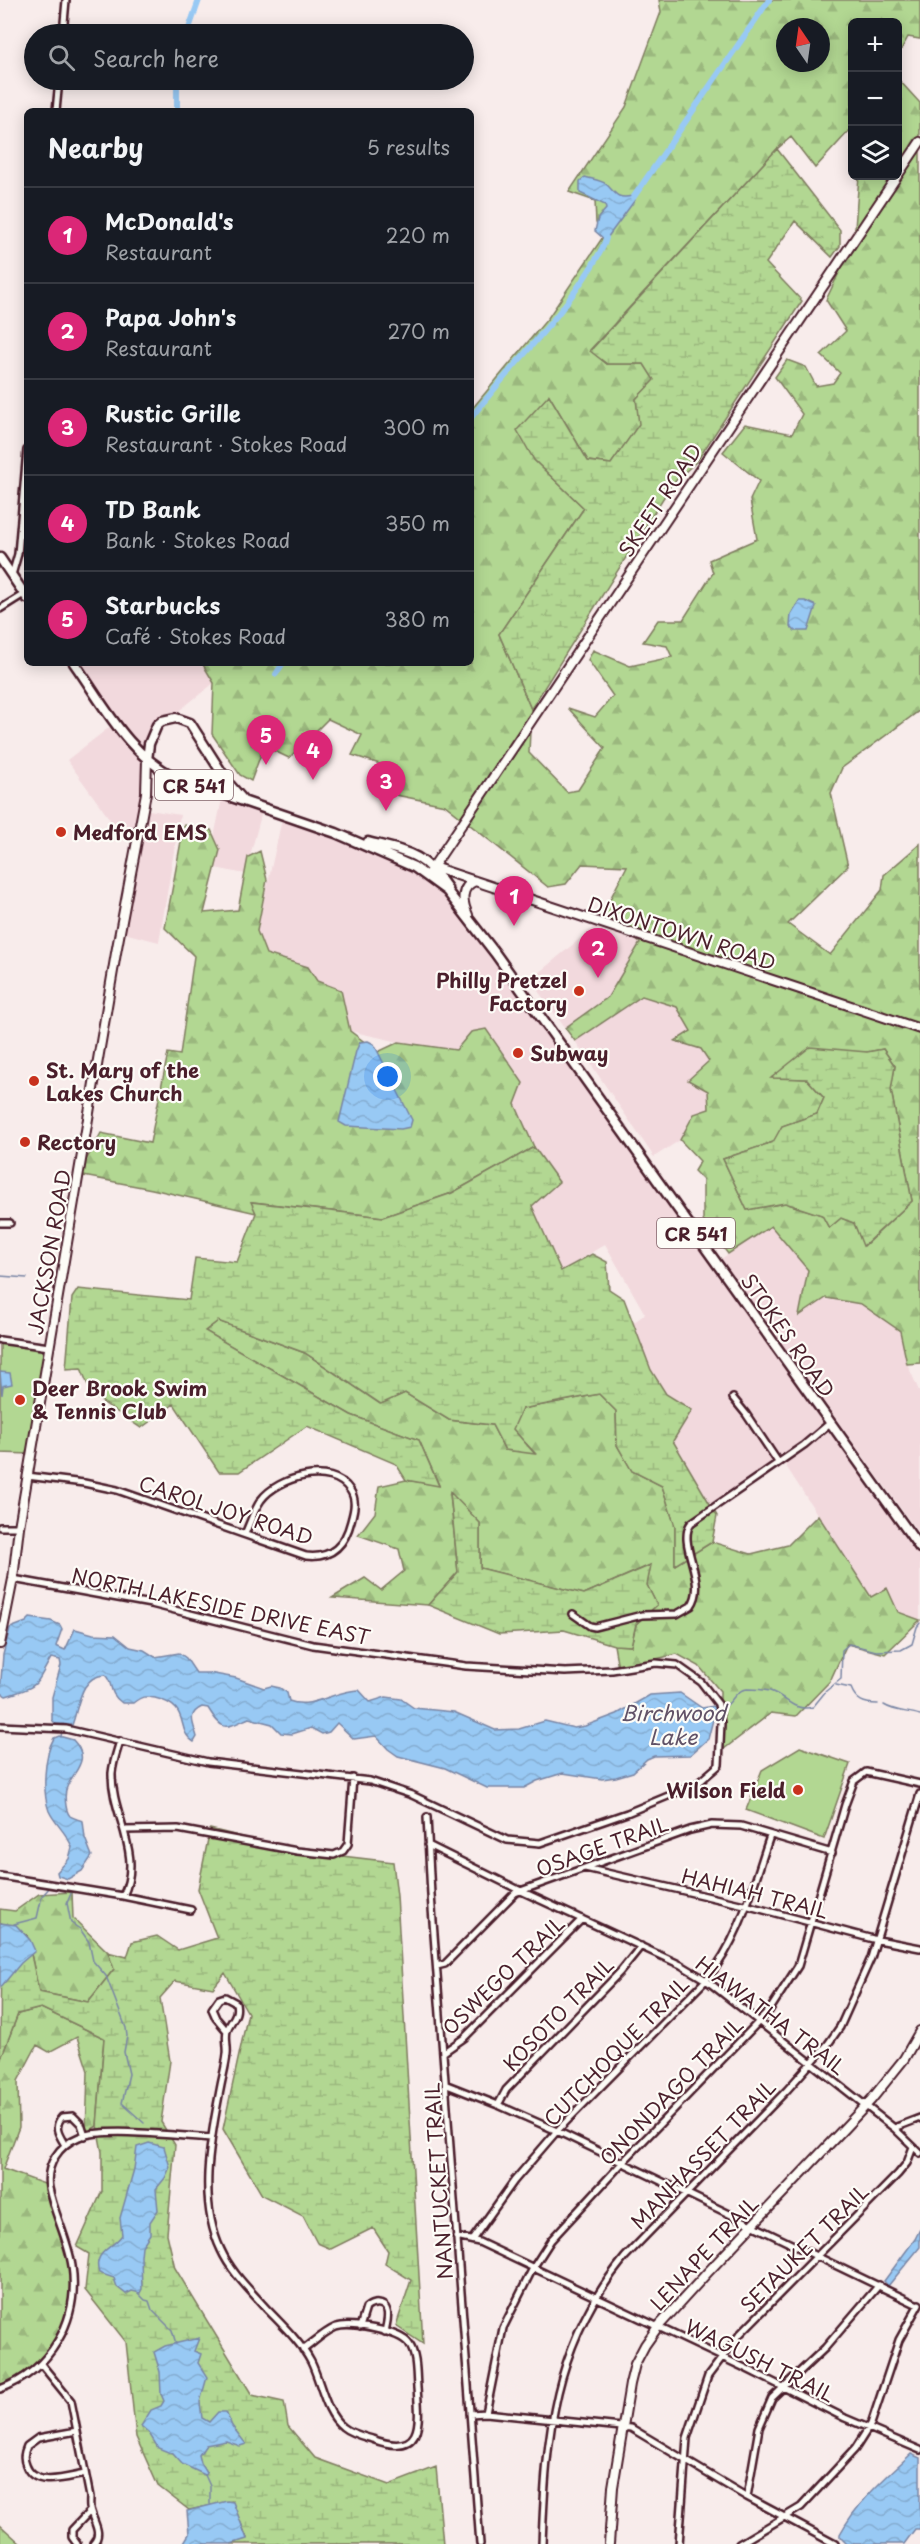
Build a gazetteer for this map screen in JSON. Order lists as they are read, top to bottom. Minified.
{"streets":{"main road":["CR 541","STOKES ROAD"],"street":["SKEET ROAD","DIXONTOWN ROAD","JACKSON ROAD","CAROL JOY ROAD","NORTH LAKESIDE DRIVE EAST","OSAGE TRAIL","HAHIAH TRAIL","OSWEGO TRAIL","KOSOTO TRAIL","HIAWATHA TRAIL","CUTCHOQUE TRAIL","ONONDAGO TRAIL","MANHASSET TRAIL","NANTUCKET TRAIL","SETAUKET TRAIL","LENAPE TRAIL","WAGUSH TRAIL"]},"crossings":[["SKEET ROAD","DIXONTOWN ROAD"],["SKEET ROAD","STOKES ROAD"],["DIXONTOWN ROAD","STOKES ROAD"],["JACKSON ROAD","STOKES ROAD"],["JACKSON ROAD","CAROL JOY ROAD"],["JACKSON ROAD","NORTH LAKESIDE DRIVE EAST"],["OSAGE TRAIL","HAHIAH TRAIL"],["OSAGE TRAIL","HIAWATHA TRAIL"],["OSAGE TRAIL","CUTCHOQUE TRAIL"],["OSAGE TRAIL","ONONDAGO TRAIL"],["OSAGE TRAIL","NANTUCKET TRAIL"],["HAHIAH TRAIL","CUTCHOQUE TRAIL"],["HAHIAH TRAIL","ONONDAGO TRAIL"],["HAHIAH TRAIL","MANHASSET TRAIL"],["OSWEGO TRAIL","HIAWATHA TRAIL"],["OSWEGO TRAIL","NANTUCKET TRAIL"],["KOSOTO TRAIL","HIAWATHA TRAIL"],["HIAWATHA TRAIL","CUTCHOQUE TRAIL"],["HIAWATHA TRAIL","ONONDAGO TRAIL"],["HIAWATHA TRAIL","MANHASSET TRAIL"],["HIAWATHA TRAIL","NANTUCKET TRAIL"],["HIAWATHA TRAIL","SETAUKET TRAIL"],["HIAWATHA TRAIL","LENAPE TRAIL"],["CUTCHOQUE TRAIL","WAGUSH TRAIL"],["ONONDAGO TRAIL","WAGUSH TRAIL"],["MANHASSET TRAIL","WAGUSH TRAIL"],["NANTUCKET TRAIL","WAGUSH TRAIL"],["SETAUKET TRAIL","WAGUSH TRAIL"],["LENAPE TRAIL","WAGUSH TRAIL"]],"water":["Birchwood Lake"],"places":["Medford EMS","Philly Pretzel Factory","Subway","St. Mary of the Lakes Church","Rectory","Deer Brook Swim & Tennis Club","Wilson Field"],"north":"top","page":{"map_buttons":["+","−"],"search":"Search here","heading":["Nearby","5 results"],"list":[{"mark":"1","name":"McDonald's","note":"Restaurant","value":"220 m"},{"mark":"2","name":"Papa John's","note":"Restaurant","value":"270 m"},{"mark":"3","name":"Rustic Grille","note":"Restaurant · Stokes Road","value":"300 m"},{"mark":"4","name":"TD Bank","note":"Bank · Stokes Road","value":"350 m"},{"mark":"5","name":"Starbucks","note":"Café · Stokes Road","value":"380 m"}],"pins":["5","4","3","1","2"]}}
